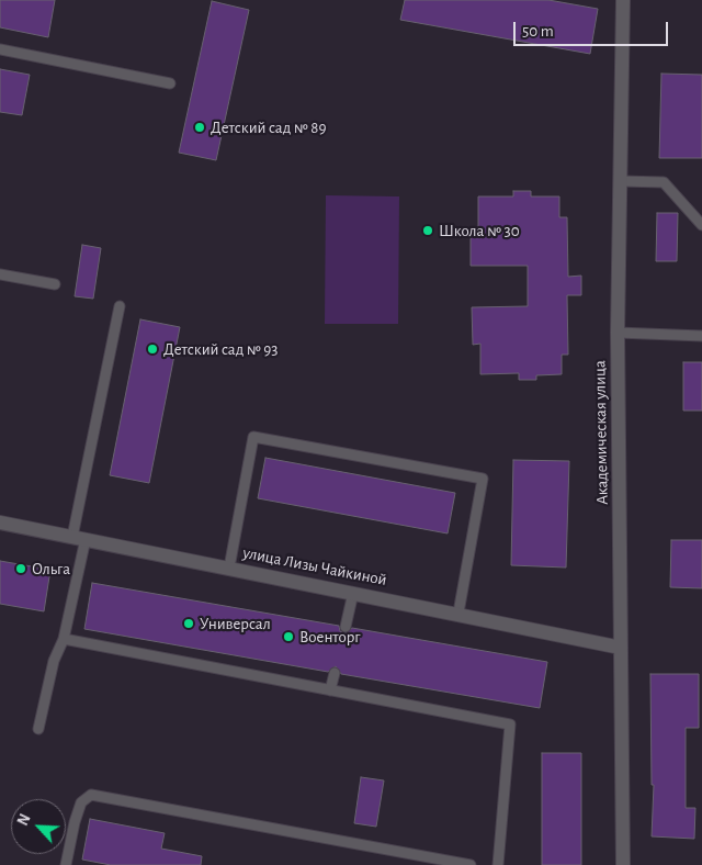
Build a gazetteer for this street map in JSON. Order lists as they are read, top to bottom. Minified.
{"streets":{"street":["Академическая улица","улица Лизы Чайкиной"]},"crossings":[["Академическая улица","улица Лизы Чайкиной"]],"places":["Детский сад № 89","Школа № 30","Детский сад № 93","Ольга","Универсал","Военторг"],"scale_bar":"50 m","north":"top left"}
